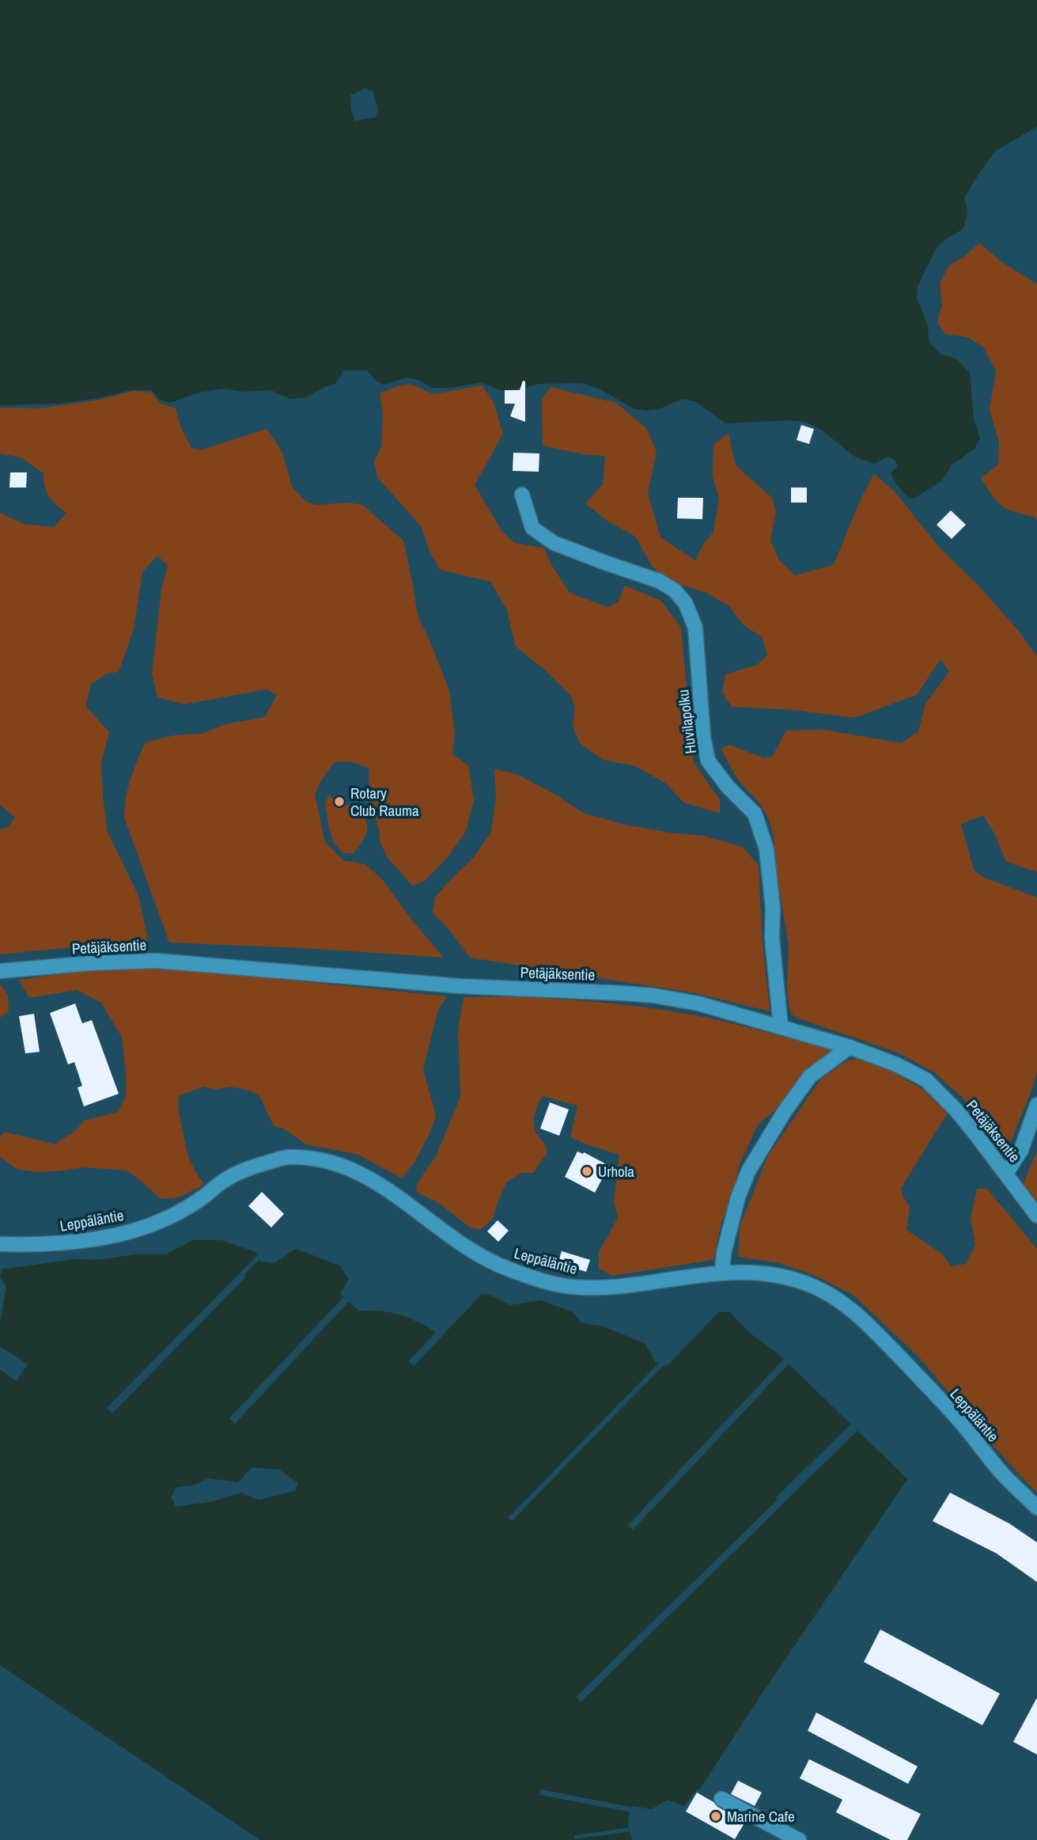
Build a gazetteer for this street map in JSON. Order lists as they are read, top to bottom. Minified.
{"streets":{"street":["Huvilapolku","Petäjäksentie","Leppäläntie"]},"crossings":[["Huvilapolku","Petäjäksentie"]],"places":["Rotary Club Rauma","Urhola","Marine Cafe"]}
